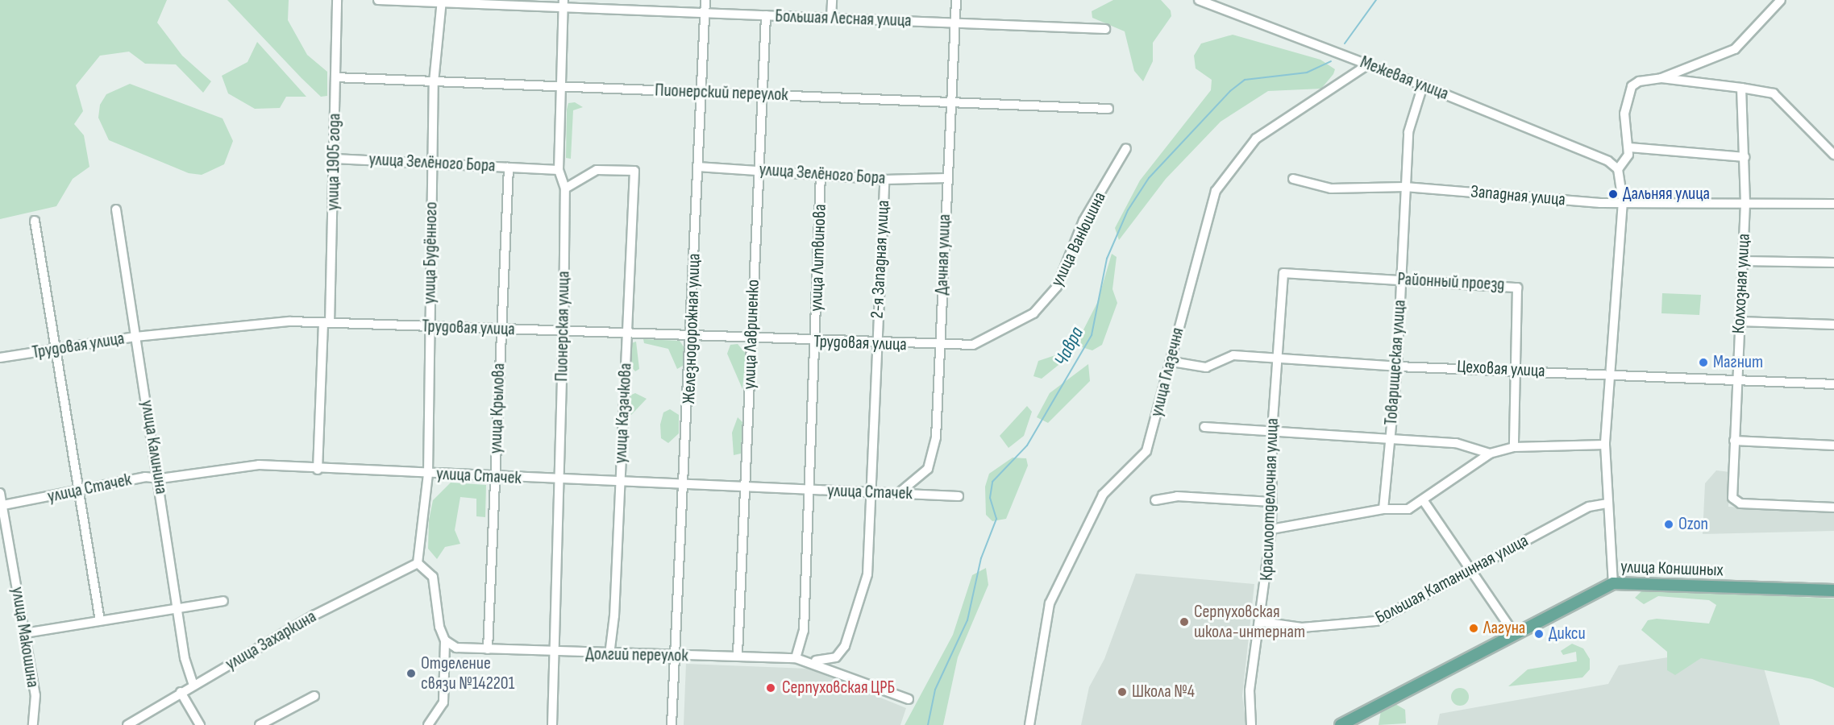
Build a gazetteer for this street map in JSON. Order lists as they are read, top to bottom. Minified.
{"streets":{"main road":["улица Коншиных"],"street":["Большая Лесная улица","Межевая улица","Пионерский переулок","улица 1905 года","улица Зелёного Бора","Западная улица","улица Ванюшина","улица Будённого","Дачная улица","улица Литвинова","2-я Западная улица","Районный проезд","Колхозная улица","Пионерская улица","Трудовая улица","Железнодорожная улица","улица Лавриненко","Товарищеская улица","Цеховая улица","улица Глазечня","улица Крылова","улица Казачкова","улица Калинина","улица Стачек","Красилоотделочная улица","Большая Катанинная улица","улица Макошина","улица Захаркина","Долгий переулок"]},"crossings":[["Большая Лесная улица","улица Будённого"],["Большая Лесная улица","Дачная улица"],["Большая Лесная улица","Пионерская улица"],["Большая Лесная улица","Железнодорожная улица"],["Большая Лесная улица","улица Лавриненко"],["Межевая улица","Товарищеская улица"],["Межевая улица","улица Глазечня"],["Пионерский переулок","улица 1905 года"],["Пионерский переулок","улица Будённого"],["Пионерский переулок","Дачная улица"],["Пионерский переулок","Пионерская улица"],["Пионерский переулок","Железнодорожная улица"],["Пионерский переулок","улица Лавриненко"],["улица 1905 года","улица Зелёного Бора"],["улица 1905 года","Трудовая улица"],["улица 1905 года","улица Стачек"],["улица Зелёного Бора","улица Будённого"],["улица Зелёного Бора","Дачная улица"],["улица Зелёного Бора","улица Литвинова"],["улица Зелёного Бора","2-я Западная улица"],["улица Зелёного Бора","Пионерская улица"],["улица Зелёного Бора","Железнодорожная улица"],["улица Зелёного Бора","улица Лавриненко"],["улица Зелёного Бора","улица Крылова"],["Западная улица","Колхозная улица"],["Западная улица","Товарищеская улица"],["улица Ванюшина","Дачная улица"],["улица Ванюшина","Трудовая улица"],["улица Будённого","Трудовая улица"],["улица Будённого","улица Стачек"],["улица Будённого","улица Захаркина"],["Дачная улица","Трудовая улица"],["Дачная улица","улица Стачек"],["улица Литвинова","Трудовая улица"],["улица Литвинова","улица Стачек"],["улица Литвинова","Долгий переулок"],["2-я Западная улица","Трудовая улица"],["2-я Западная улица","улица Стачек"],["2-я Западная улица","Долгий переулок"],["Районный проезд","Товарищеская улица"],["Районный проезд","Цеховая улица"],["Районный проезд","Красилоотделочная улица"],["Колхозная улица","Цеховая улица"],["Пионерская улица","Трудовая улица"],["Пионерская улица","улица Казачкова"],["Пионерская улица","улица Стачек"],["Пионерская улица","Долгий переулок"],["Трудовая улица","Железнодорожная улица"],["Трудовая улица","улица Лавриненко"],["Трудовая улица","улица Крылова"],["Трудовая улица","улица Казачкова"],["Трудовая улица","улица Калинина"],["Железнодорожная улица","улица Стачек"],["Железнодорожная улица","Долгий переулок"],["улица Лавриненко","улица Стачек"],["улица Лавриненко","Долгий переулок"],["Товарищеская улица","Цеховая улица"],["Цеховая улица","улица Глазечня"],["Цеховая улица","Красилоотделочная улица"],["улица Крылова","улица Стачек"],["улица Крылова","Долгий переулок"],["улица Казачкова","улица Стачек"],["улица Казачкова","Долгий переулок"],["улица Калинина","улица Стачек"],["улица Калинина","улица Захаркина"],["улица Стачек","улица Макошина"],["Красилоотделочная улица","Большая Катанинная улица"]],"water":["Чавра"],"places":["Дальняя улица","Магнит","Ozon","Серпуховская школа-интернат","Лагуна","Дикси","Отделение связи №142201","Серпуховская ЦРБ","Школа №4"]}
